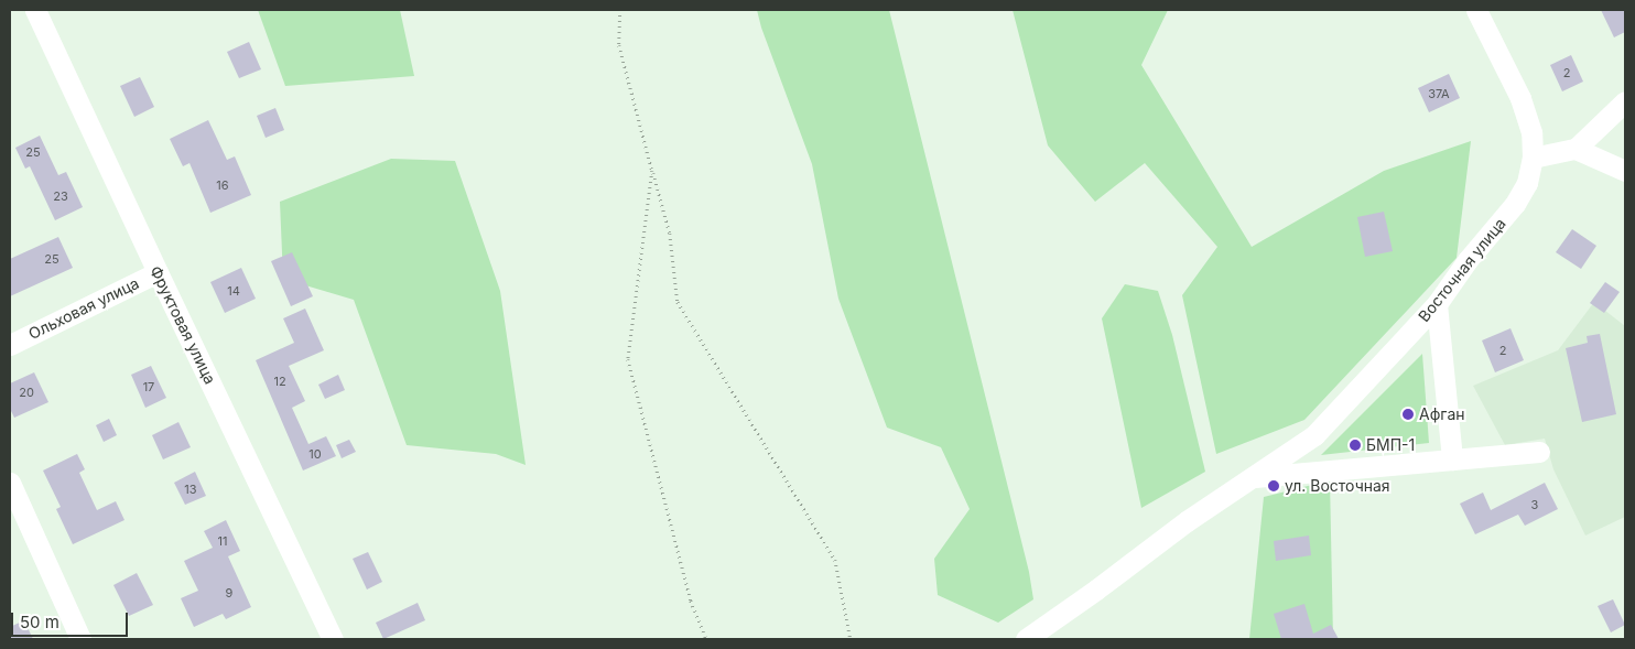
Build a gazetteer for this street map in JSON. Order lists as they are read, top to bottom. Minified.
{"streets":{"street":["Восточная улица","Ольховая улица","Фруктовая улица"]},"crossings":[["Ольховая улица","Фруктовая улица"]],"places":["Афган","БМП-1","ул. Восточная"],"house_numbers":["2","37А","25","16","23","25","14","2","12","17","20","10","13","3","11","9"],"scale_bar":"50 m"}
